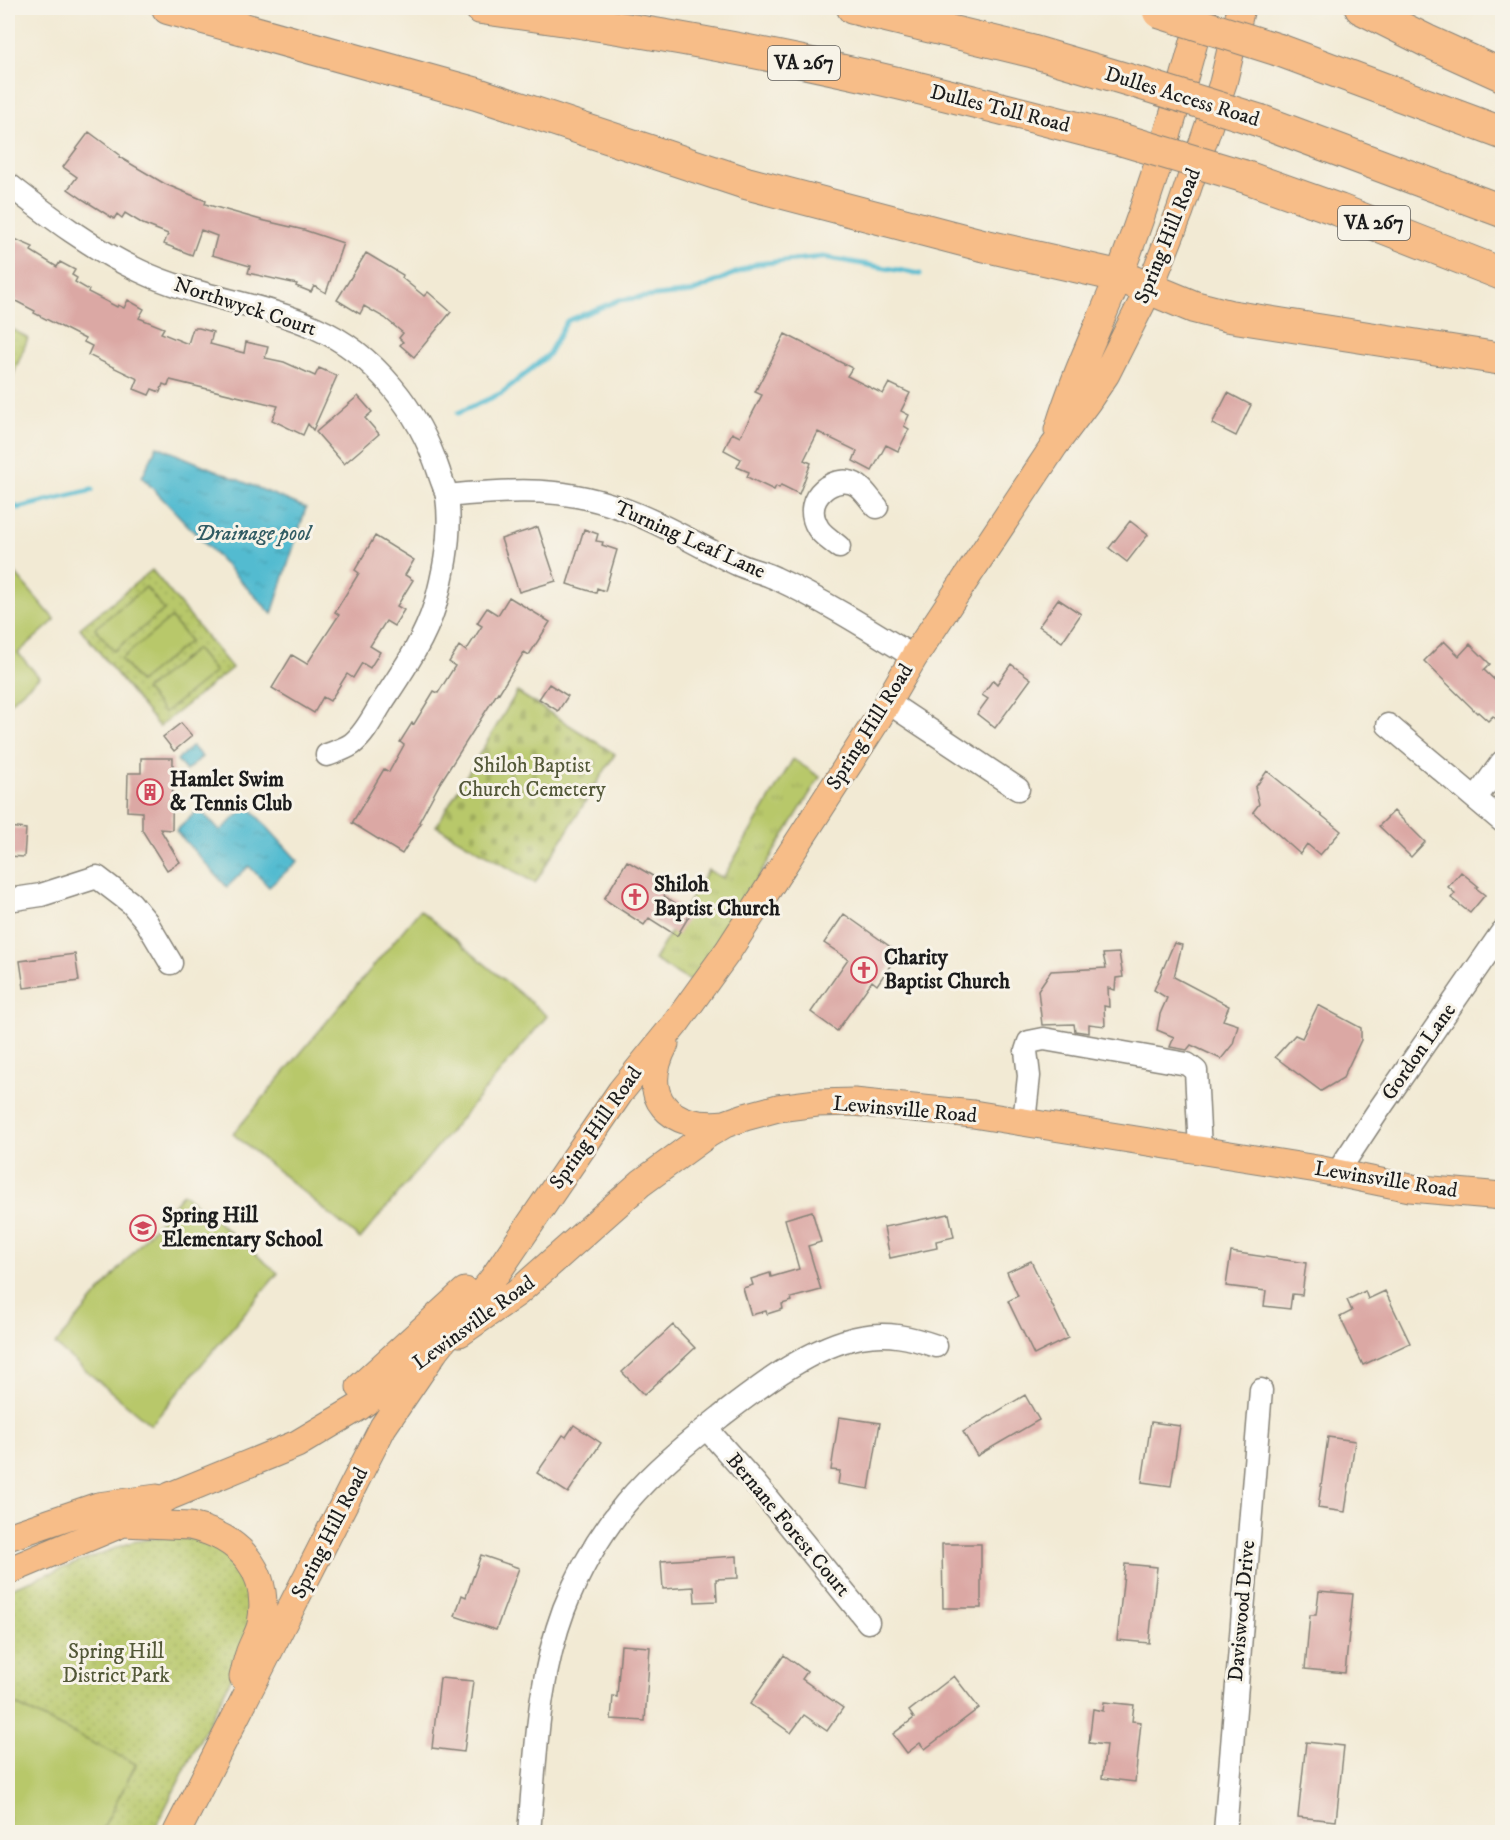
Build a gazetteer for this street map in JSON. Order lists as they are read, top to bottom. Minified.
{"streets":{"highway":["VA 267","Dulles Access Road","Dulles Toll Road"],"main road":["Spring Hill Road","Lewinsville Road"],"street":["Northwyck Court","Turning Leaf Lane","Gordon Lane","Bernane Forest Court","Daviswood Drive"]},"crossings":[["Spring Hill Road","Turning Leaf Lane"],["Spring Hill Road","Lewinsville Road"],["Northwyck Court","Turning Leaf Lane"],["Gordon Lane","Lewinsville Road"]],"water":["Drainage pool"],"parks":["Shiloh Baptist Church Cemetery","Spring Hill District Park"],"places":{"building":["Hamlet Swim & Tennis Club"],"church":["Shiloh Baptist Church","Charity Baptist Church"],"school or university":["Spring Hill Elementary School"]}}
